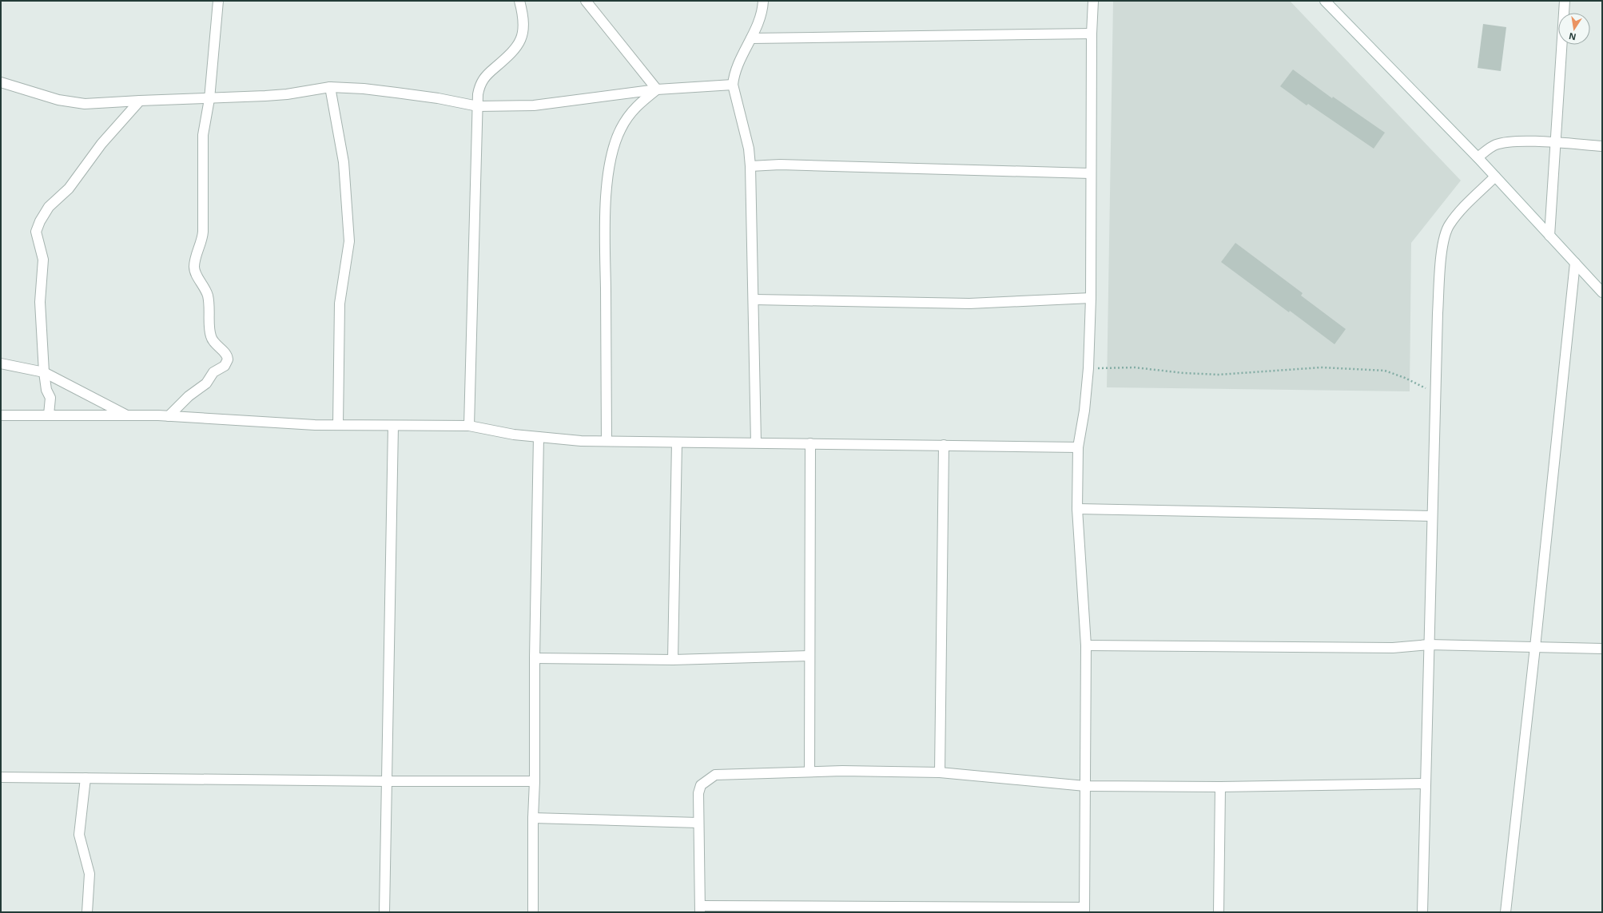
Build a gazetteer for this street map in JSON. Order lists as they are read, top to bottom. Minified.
{"north":"bottom"}
